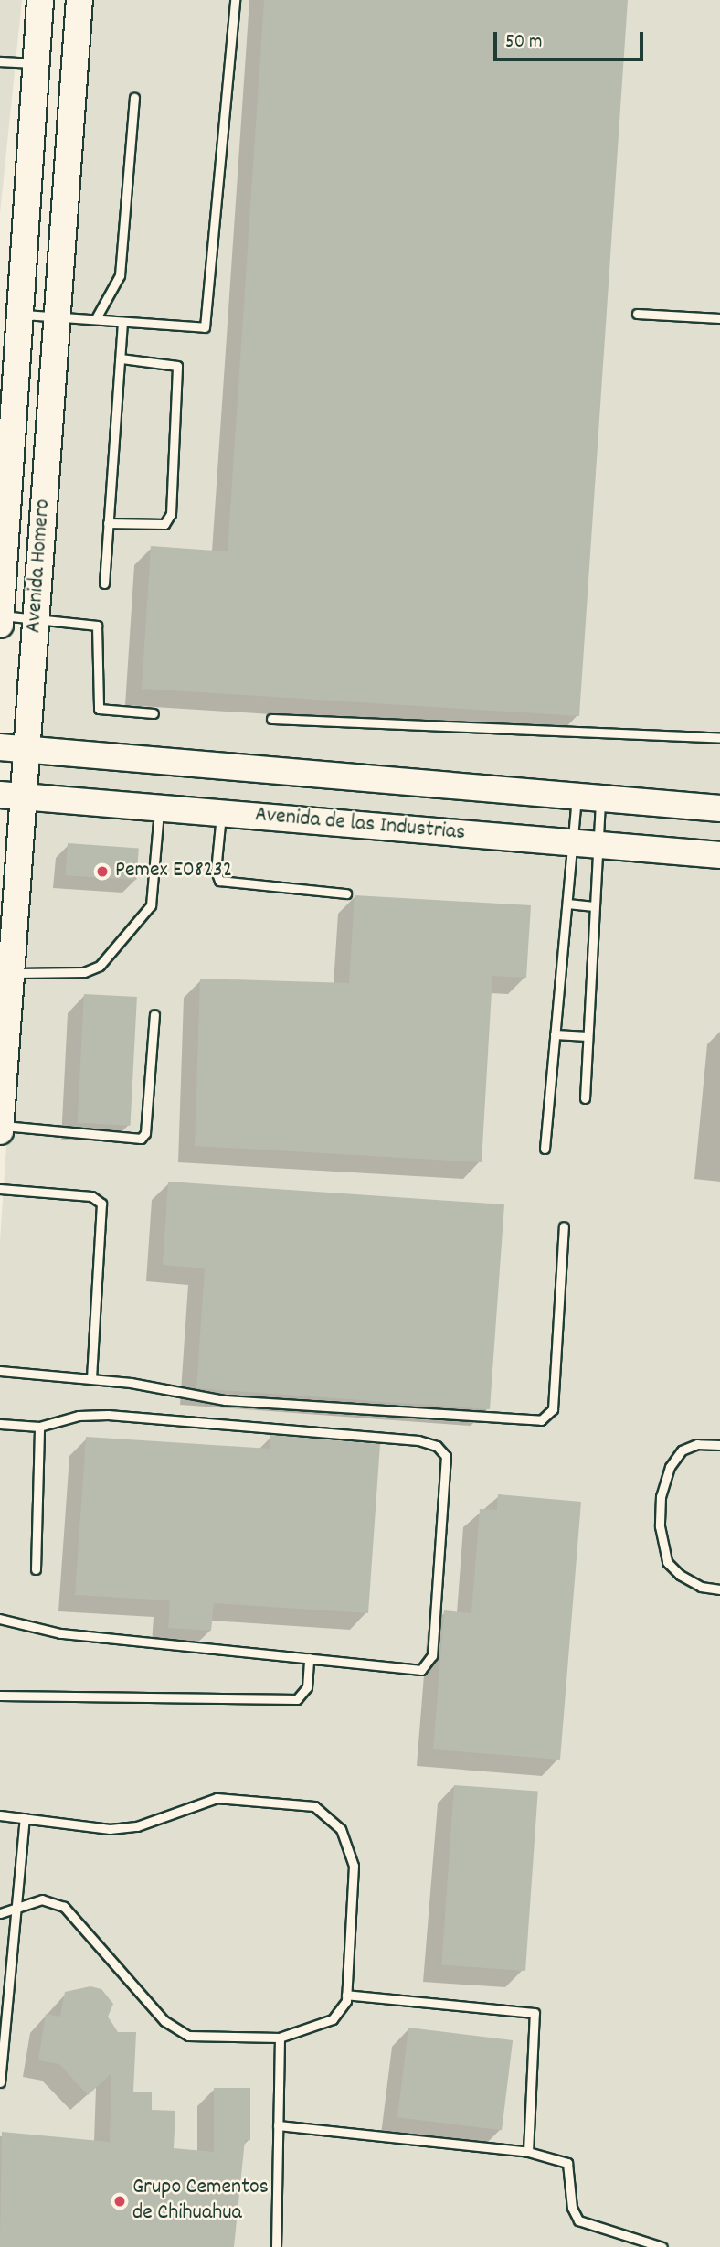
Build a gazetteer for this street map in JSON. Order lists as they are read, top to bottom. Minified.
{"streets":{"main road":["Avenida Homero","Avenida de las Industrias"]},"crossings":[["Avenida Homero","Avenida de las Industrias"]],"places":["Pemex E08232","Grupo Cementos de Chihuahua"],"scale_bar":"50 m"}
